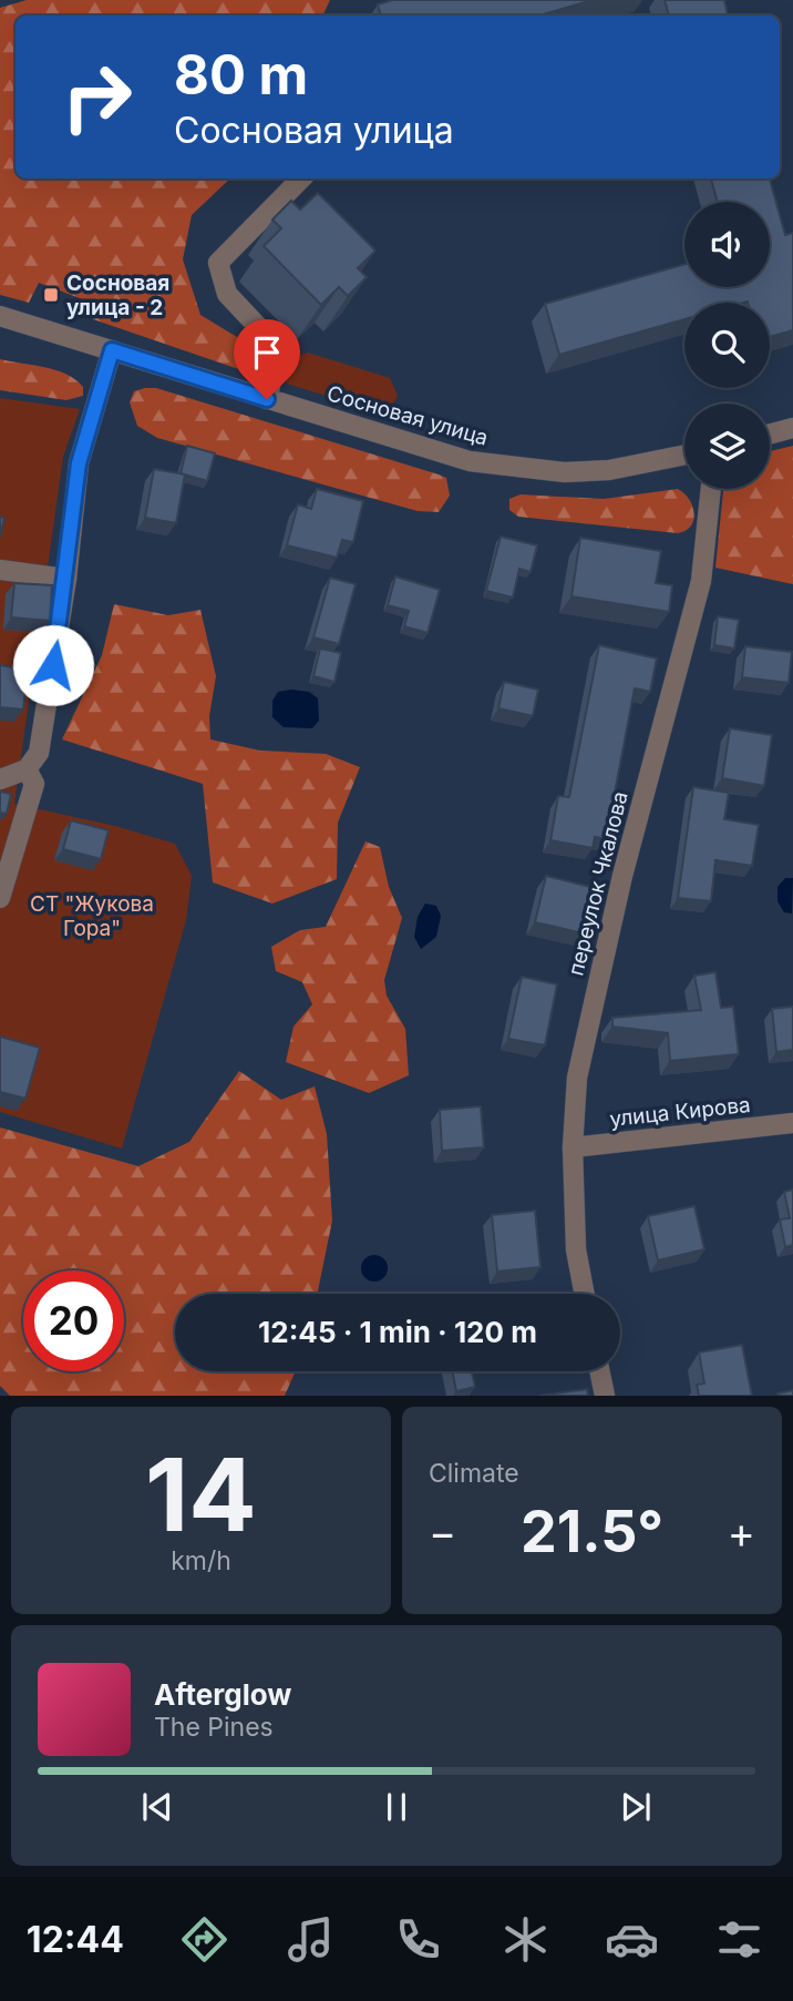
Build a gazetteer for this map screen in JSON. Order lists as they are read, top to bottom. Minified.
{"streets":{"street":["Сосновая улица","переулок Чкалова","улица Кирова"]},"crossings":[["переулок Чкалова","улица Кирова"]],"parks":["СТ \"Жукова Гора\""],"places":{"transit":["Сосновая улица - 2"]},"page":{"turn":["80 m","Сосновая улица"],"limit":"20","trip":"12:45 · 1 min · 120 m","tile":[["14","km/h"],"Climate"],"heat":["−","21.5°","+"],"song":["Afterglow","The Pines"],"tabs":"12:44"}}
